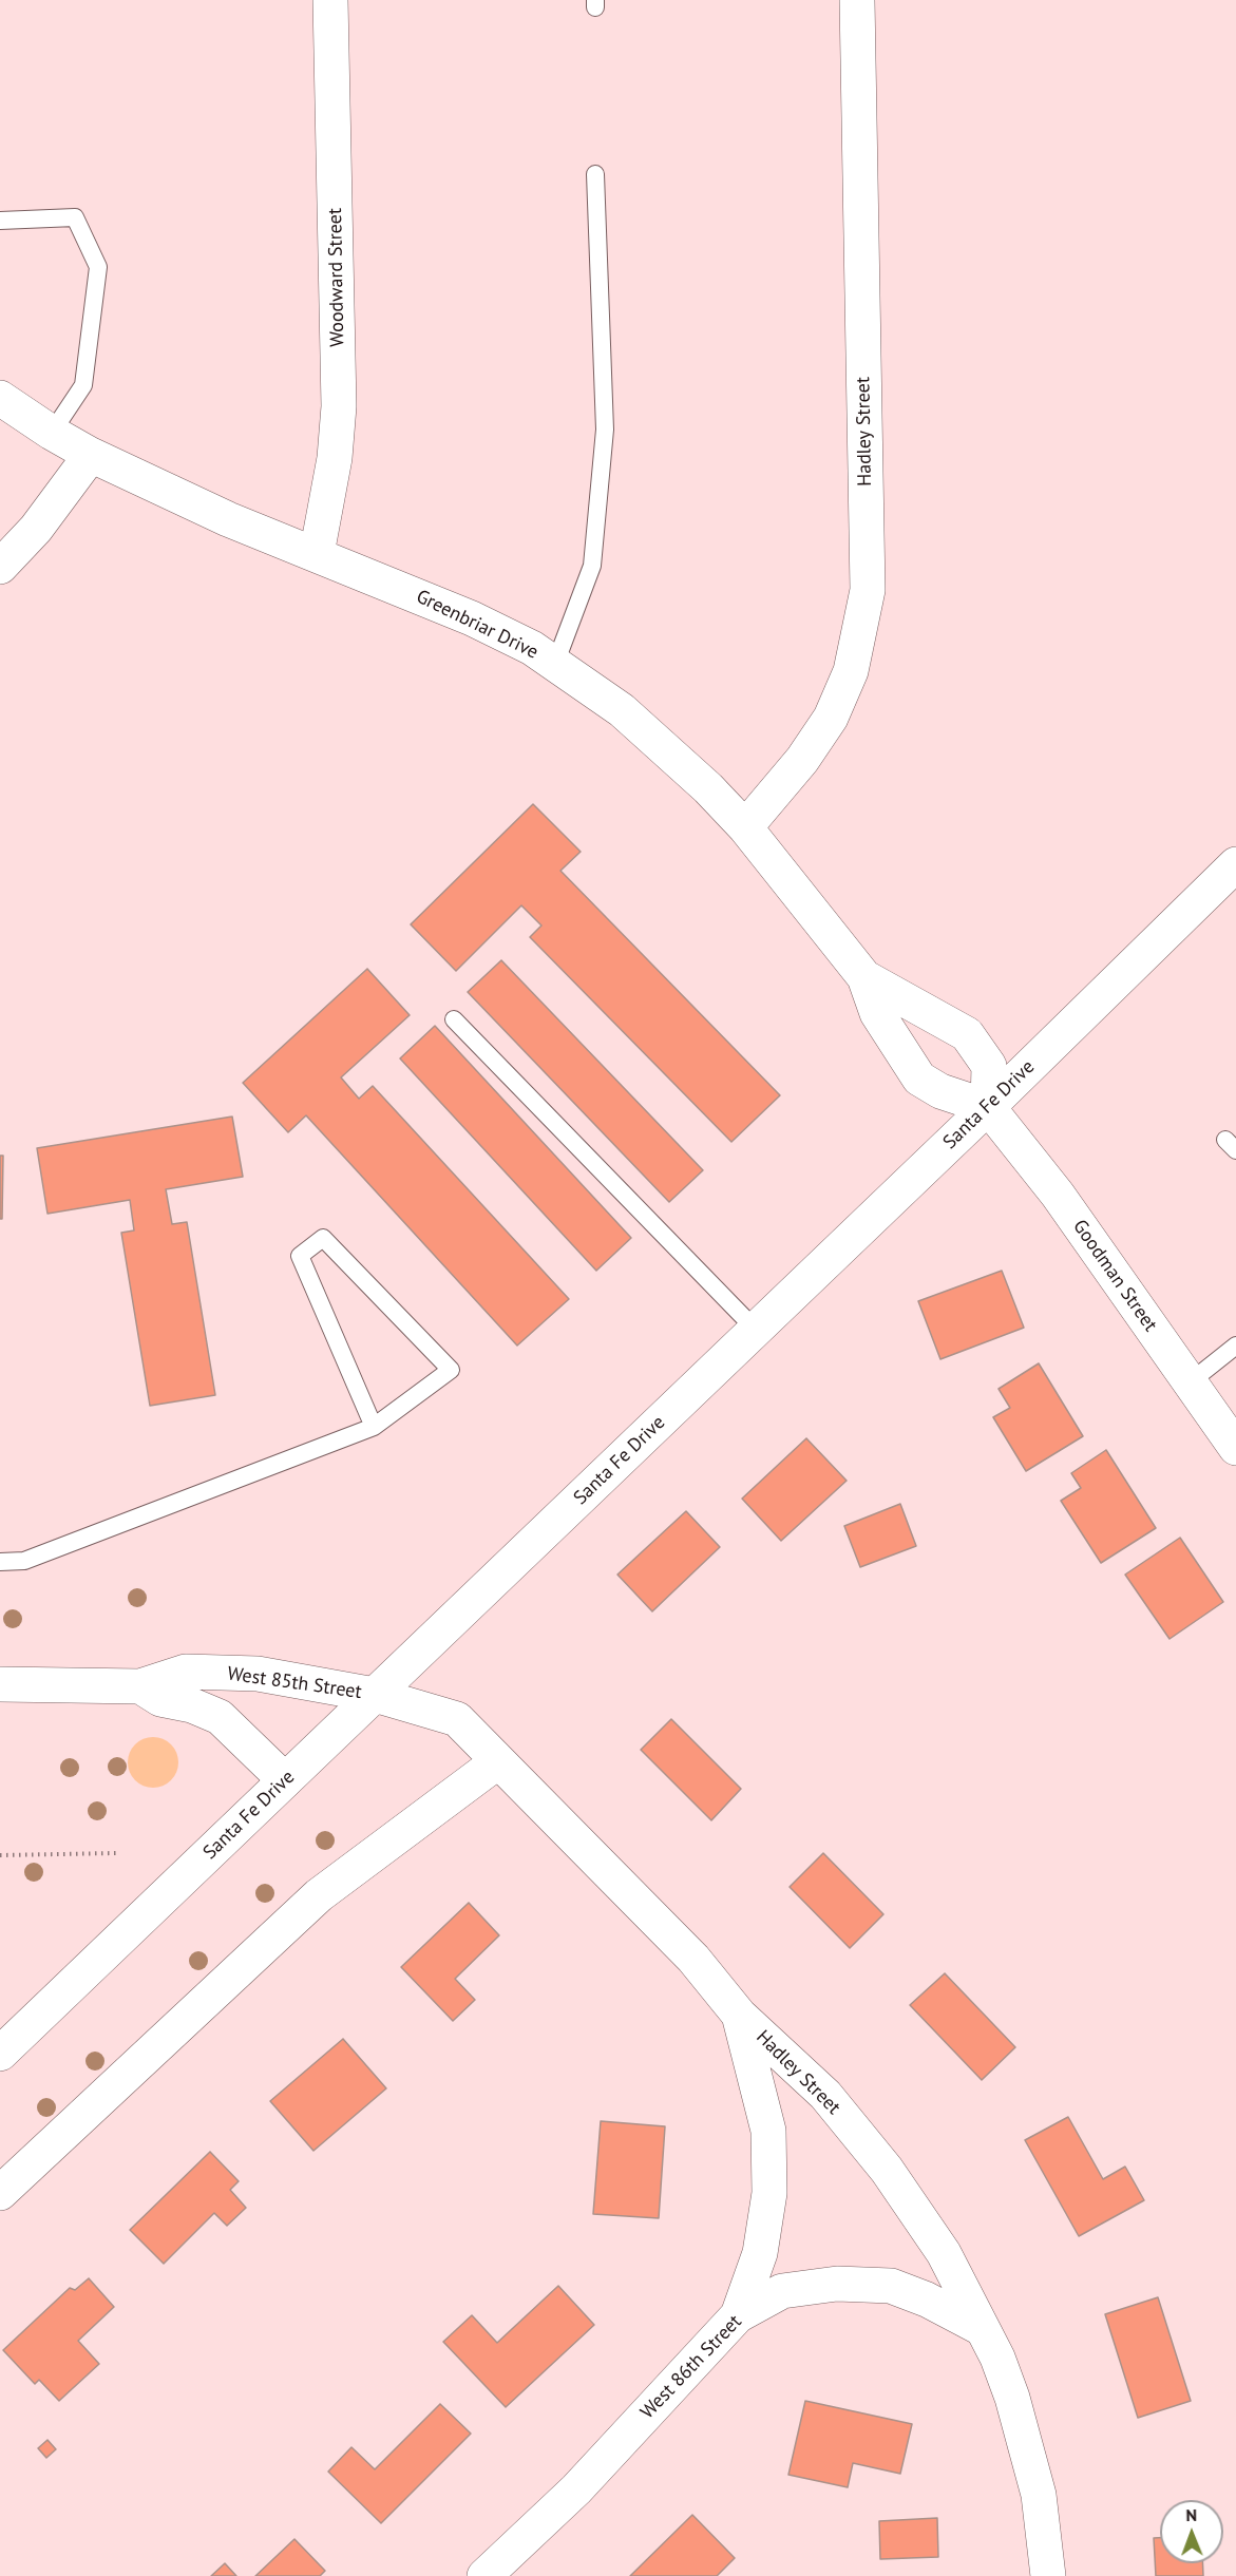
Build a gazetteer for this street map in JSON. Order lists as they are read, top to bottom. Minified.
{"streets":{"street":["Woodward Street","Hadley Street","Greenbriar Drive","Santa Fe Drive","Goodman Street","West 85th Street","West 86th Street"]},"crossings":[["Woodward Street","Greenbriar Drive"],["Hadley Street","Greenbriar Drive"],["Hadley Street","Santa Fe Drive"],["Hadley Street","West 85th Street"],["Hadley Street","West 86th Street"],["Greenbriar Drive","Santa Fe Drive"],["Greenbriar Drive","Goodman Street"],["Santa Fe Drive","Goodman Street"],["Santa Fe Drive","West 85th Street"]],"north":"top"}
